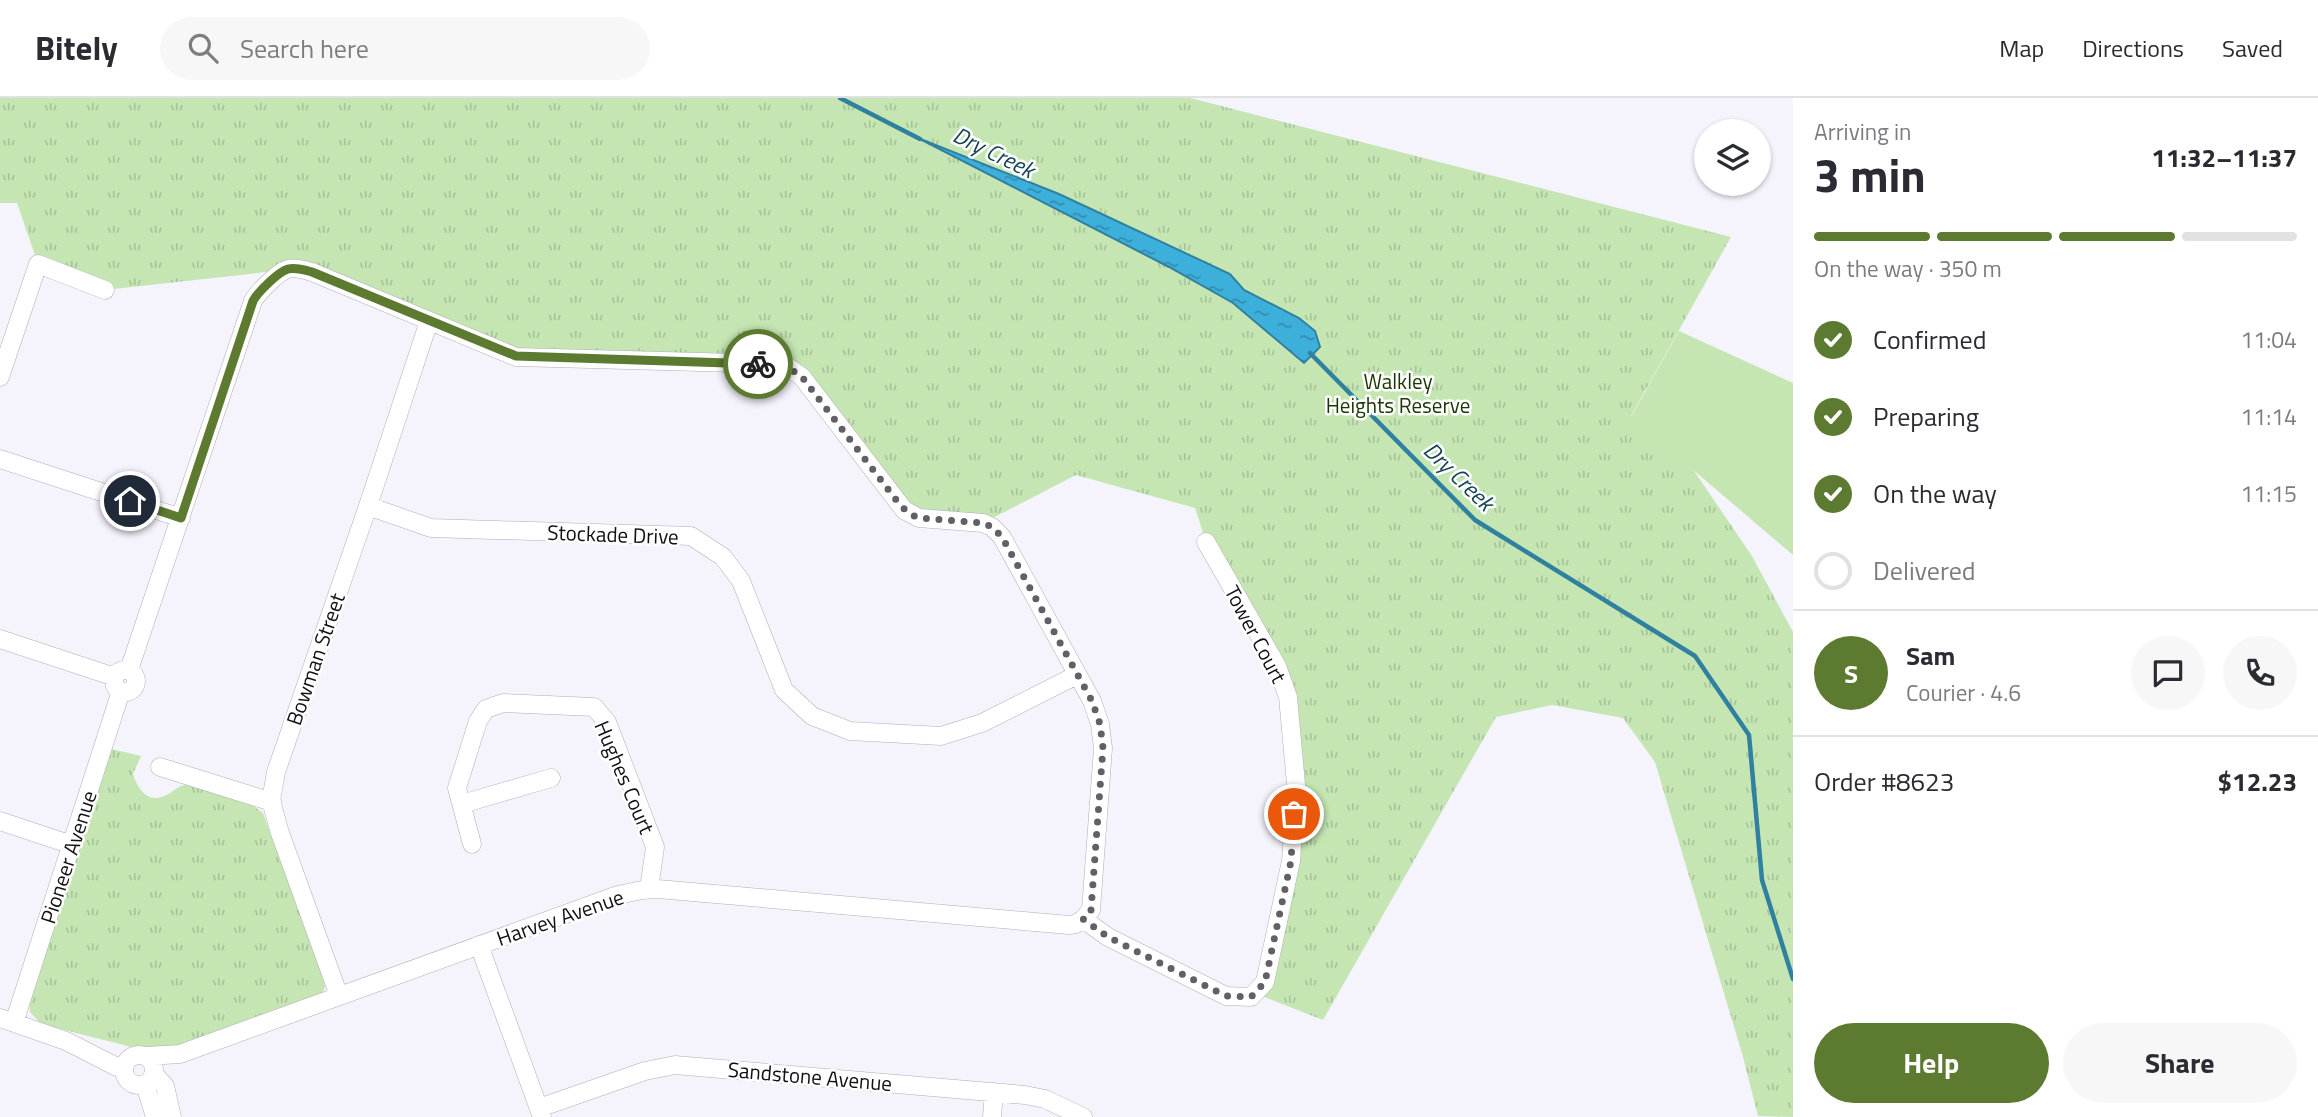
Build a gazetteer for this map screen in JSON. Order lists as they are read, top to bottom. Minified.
{"streets":{"street":["Stockade Drive","Tower Court","Bowman Street","Hughes Court","Pioneer Avenue","Harvey Avenue","Sandstone Avenue"]},"crossings":[["Stockade Drive","Bowman Street"],["Tower Court","Harvey Avenue"],["Bowman Street","Pioneer Avenue"],["Bowman Street","Harvey Avenue"],["Hughes Court","Harvey Avenue"]],"water":["Dry Creek"],"parks":["Walkley Heights Reserve"],"page":{"header":"Bitely","search":"Search here","nav":["Map","Directions","Saved"],"heading":["3 min","Arriving in","11:32–11:37"],"panel":["Sam","Courier · 4.6","Order #8623","$12.23"],"bar":"On the way · 350 m","list":[["Confirmed","11:04"],["Preparing","11:14"],["On the way","11:15"],"Delivered"],"round":"S","buttons":["Help","Share"]}}
